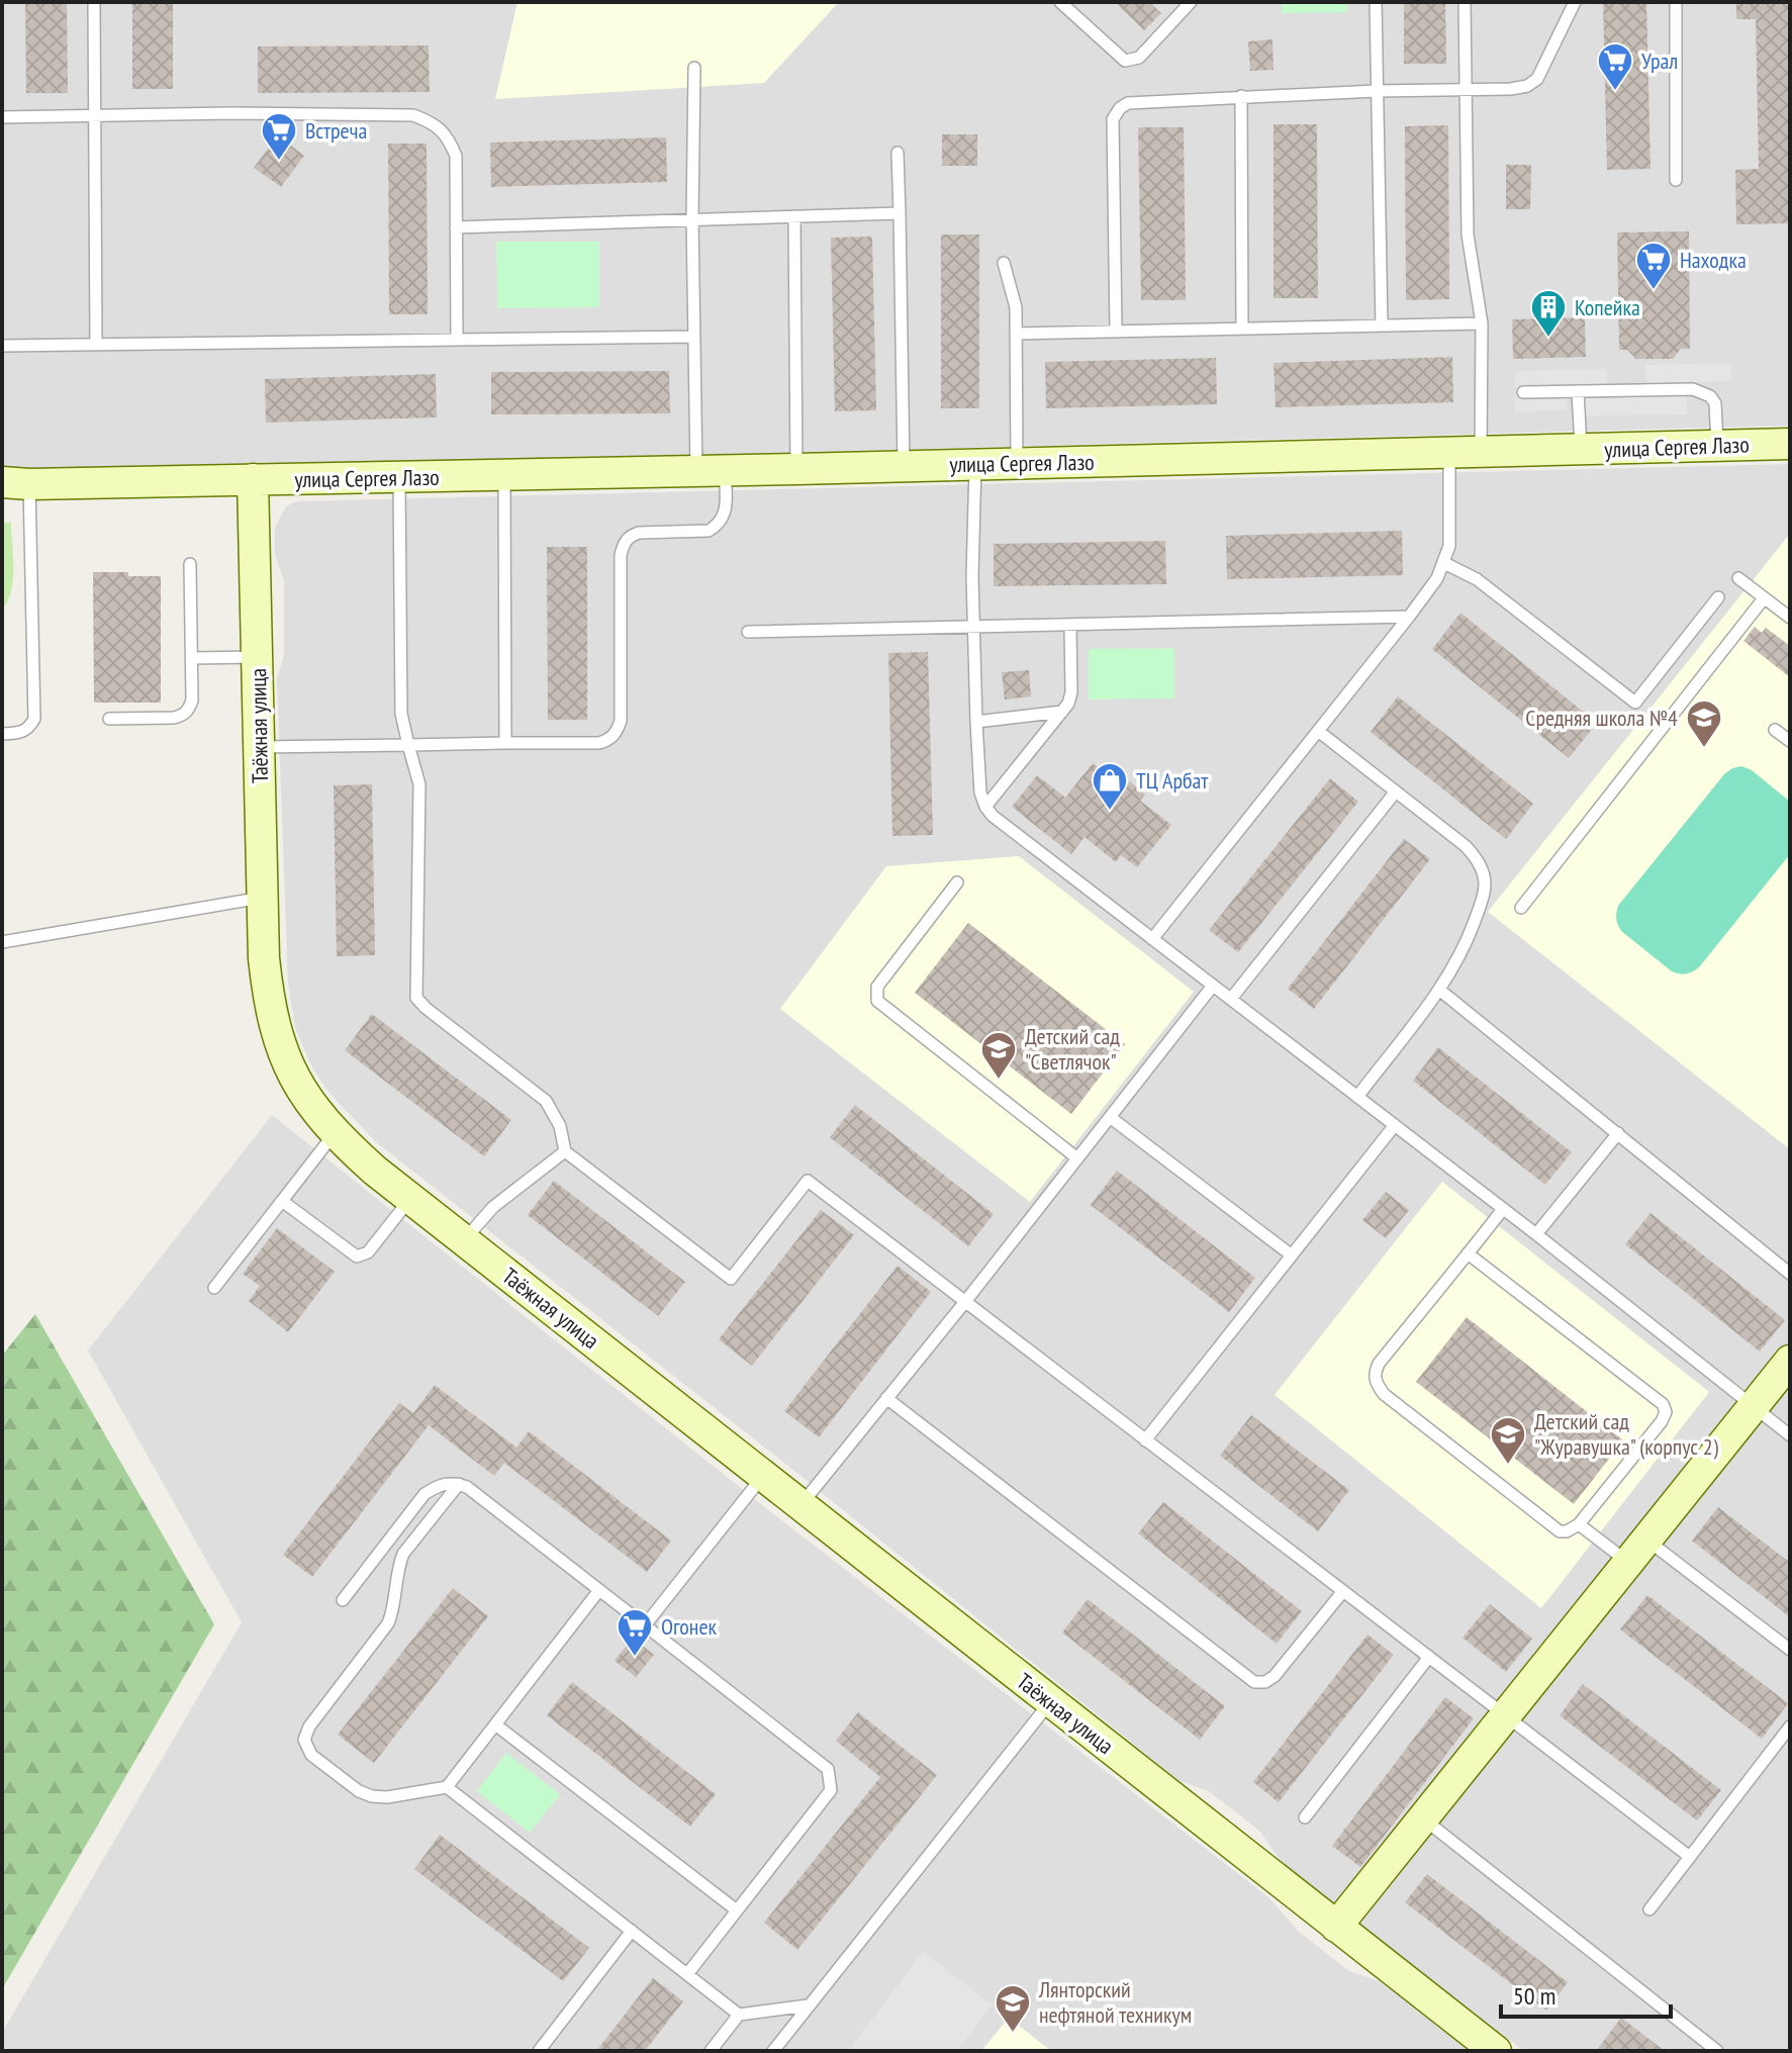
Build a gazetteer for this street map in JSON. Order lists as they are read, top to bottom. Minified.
{"streets":{"street":["улица Сергея Лазо","Таёжная улица"]},"crossings":[["улица Сергея Лазо","Таёжная улица"]],"places":{"supermarket":["Урал","Встреча","Находка","Огонек"],"building":["Копейка"],"school or university":["Средняя школа №4","Детский сад \"Светлячок\"","Детский сад \"Журавушка\" (корпус 2)","Лянторский нефтяной техникум"],"shop":["ТЦ Арбат"]},"scale_bar":"50 m"}
